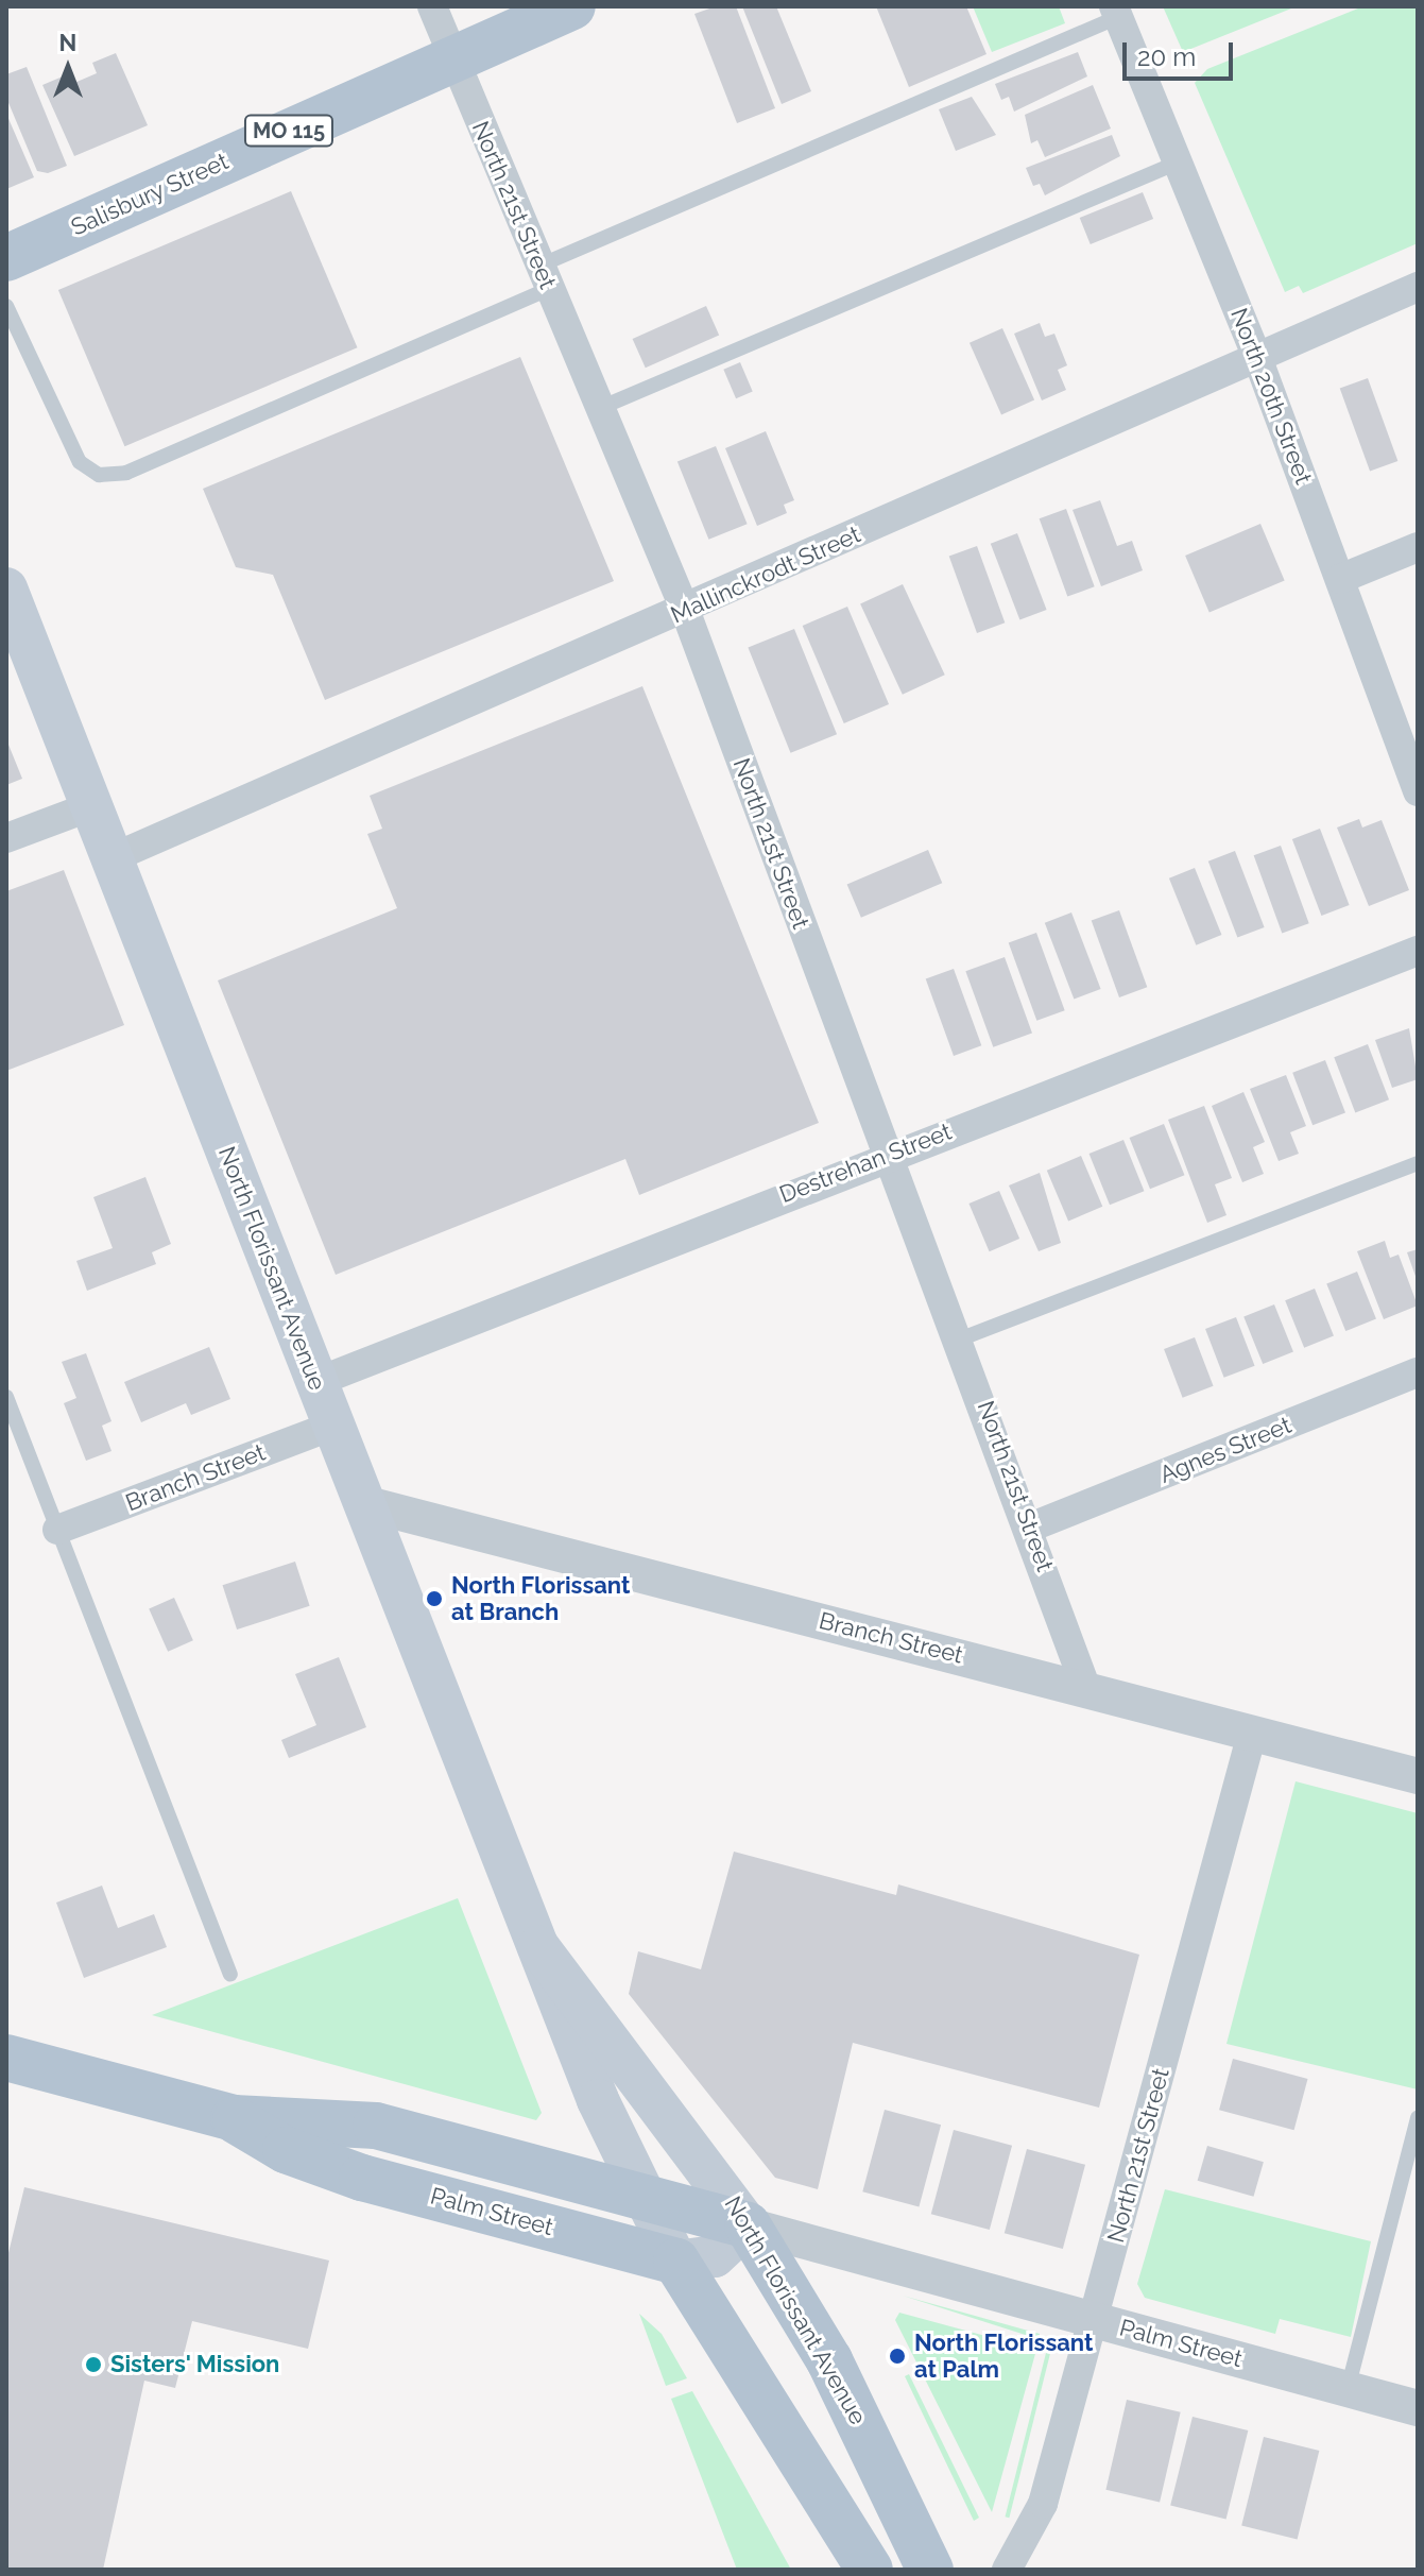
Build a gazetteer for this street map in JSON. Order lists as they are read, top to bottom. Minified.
{"streets":{"main road":["MO 115","Salisbury Street","North Florissant Avenue","Palm Street"],"street":["North 21st Street","North 20th Street","Mallinckrodt Street","Destrehan Street","Agnes Street","Branch Street"]},"crossings":[["Salisbury Street","North 21st Street"],["North 21st Street","Mallinckrodt Street"],["North 21st Street","Destrehan Street"],["North 21st Street","Agnes Street"],["North 21st Street","Branch Street"],["North 21st Street","Palm Street"],["North 20th Street","Mallinckrodt Street"],["Mallinckrodt Street","North Florissant Avenue"],["Destrehan Street","North Florissant Avenue"],["North Florissant Avenue","Branch Street"],["North Florissant Avenue","Palm Street"]],"places":["North Florissant at Branch","North Florissant at Palm","Sisters' Mission"],"scale_bar":"20 m","north":"top"}
